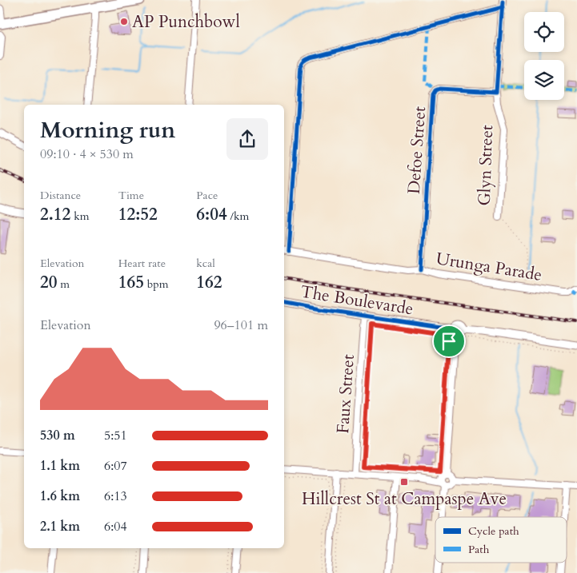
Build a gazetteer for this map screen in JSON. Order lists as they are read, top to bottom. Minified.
{"streets":{"street":["Defoe Street","Glyn Street","Urunga Parade","The Boulevarde","Faux Street"]},"crossings":[["Defoe Street","Glyn Street"],["Defoe Street","Urunga Parade"],["The Boulevarde","Faux Street"]],"places":{"other":["AP Punchbowl"],"transit":["Hillcrest St at Campaspe Ave"]},"legend":["Cycle path","Path"],"page":{"heading":["Morning run","09:10 · 4 × 530 m"],"stats":[["Distance","2.12 km"],["Time","12:52"],["Pace","6:04 /km"],["Elevation","20 m"],["Heart rate","165 bpm"],["kcal","162"]],"chart":["Elevation","96–101 m"],"list":[{"name":"530 m","note":"5:51"},{"name":"1.1 km","note":"6:07"},{"name":"1.6 km","note":"6:13"},{"name":"2.1 km","note":"6:04"}]}}
